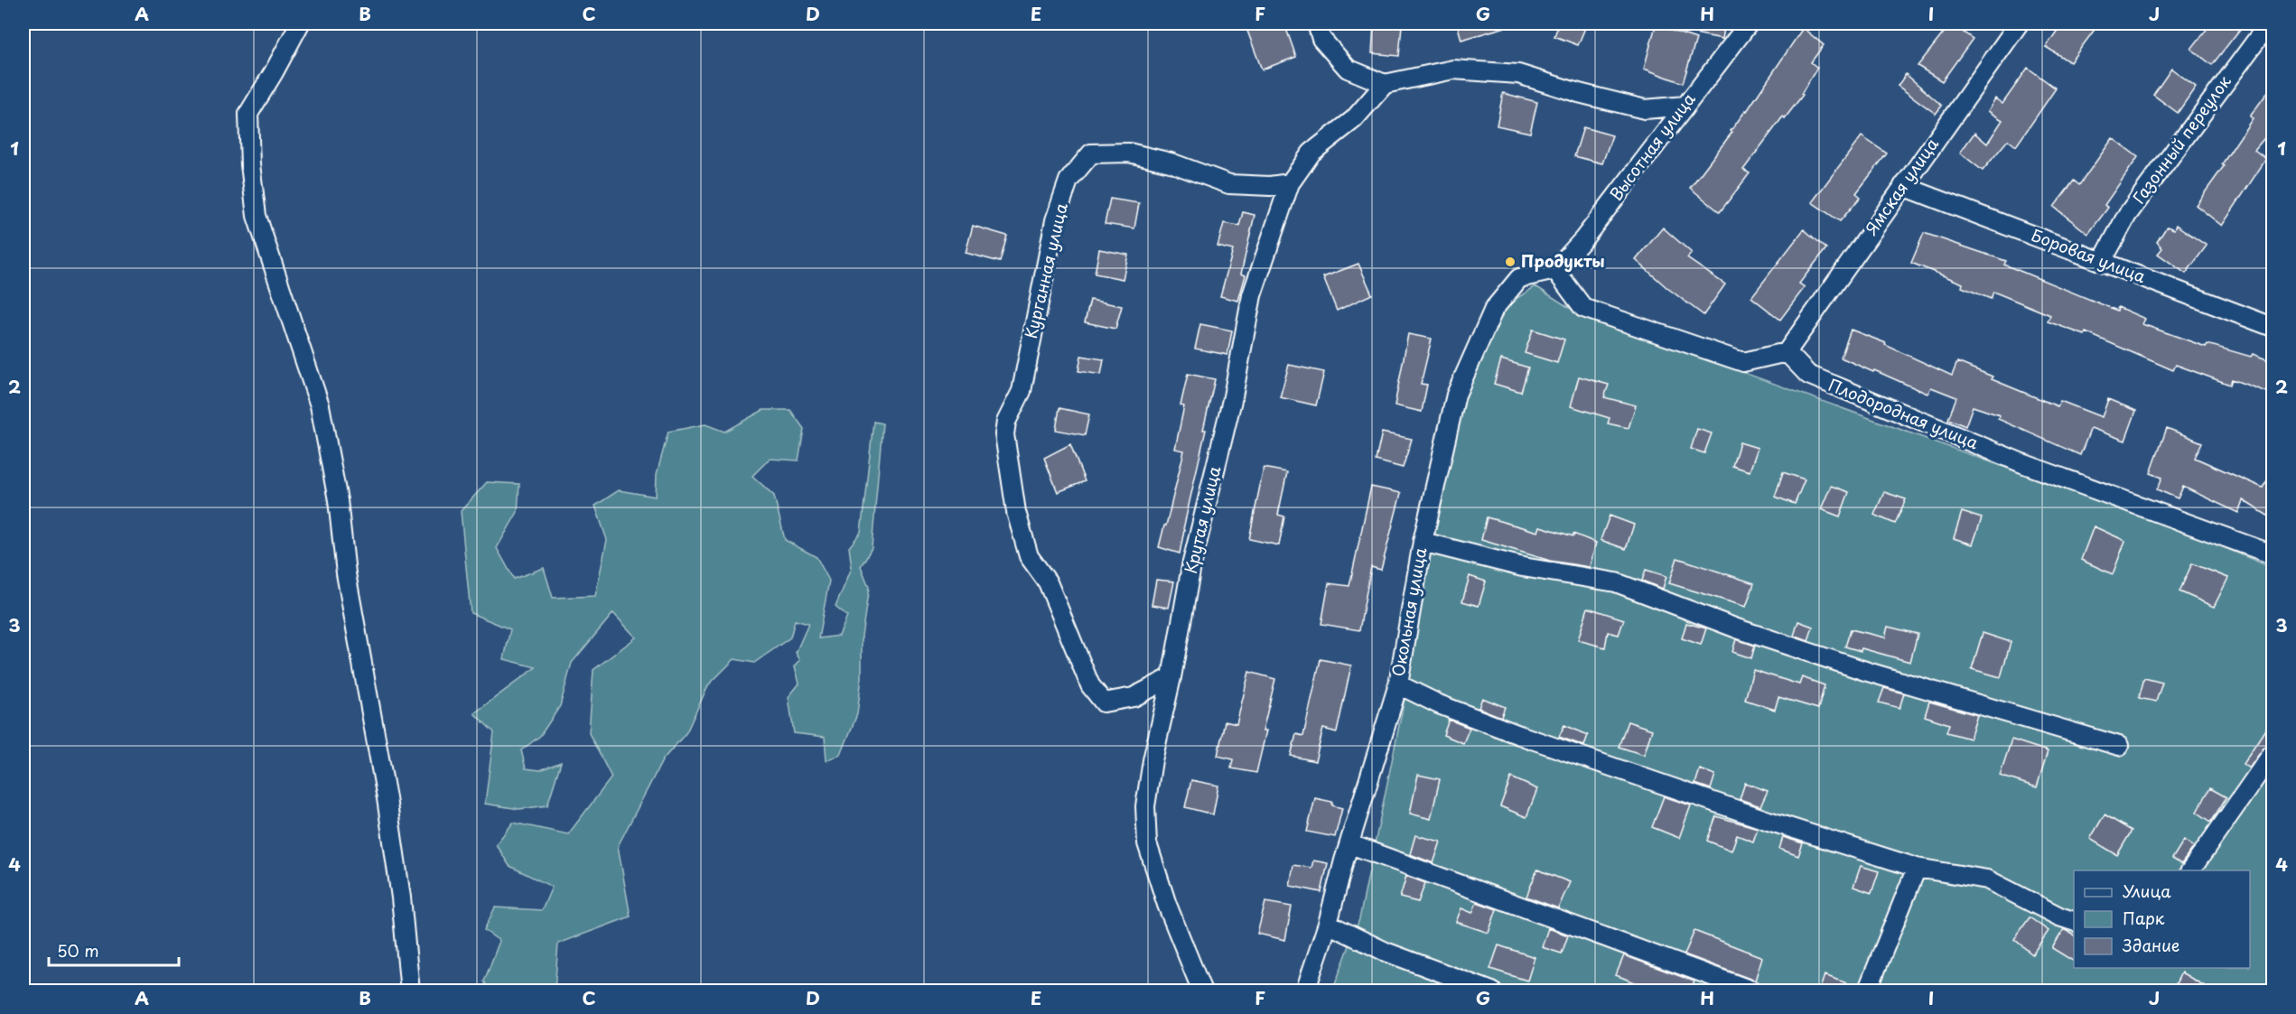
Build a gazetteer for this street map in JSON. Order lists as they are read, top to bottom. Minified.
{"streets":{"street":["Газонный переулок","Высотная улица","Ямская улица","Боровая улица","Курганная улица","Плодородная улица","Крутая улица","Окольная улица"]},"crossings":[["Газонный переулок","Боровая улица"],["Высотная улица","Окольная улица"],["Ямская улица","Боровая улица"],["Ямская улица","Плодородная улица"],["Курганная улица","Крутая улица"]],"places":["Продукты"],"legend":["Улица","Парк","Здание"],"scale_bar":"50 m","grid":{"columns":["A","B","C","D","E","F","G","H","I","J"],"rows":["1","2","3","4"]}}
